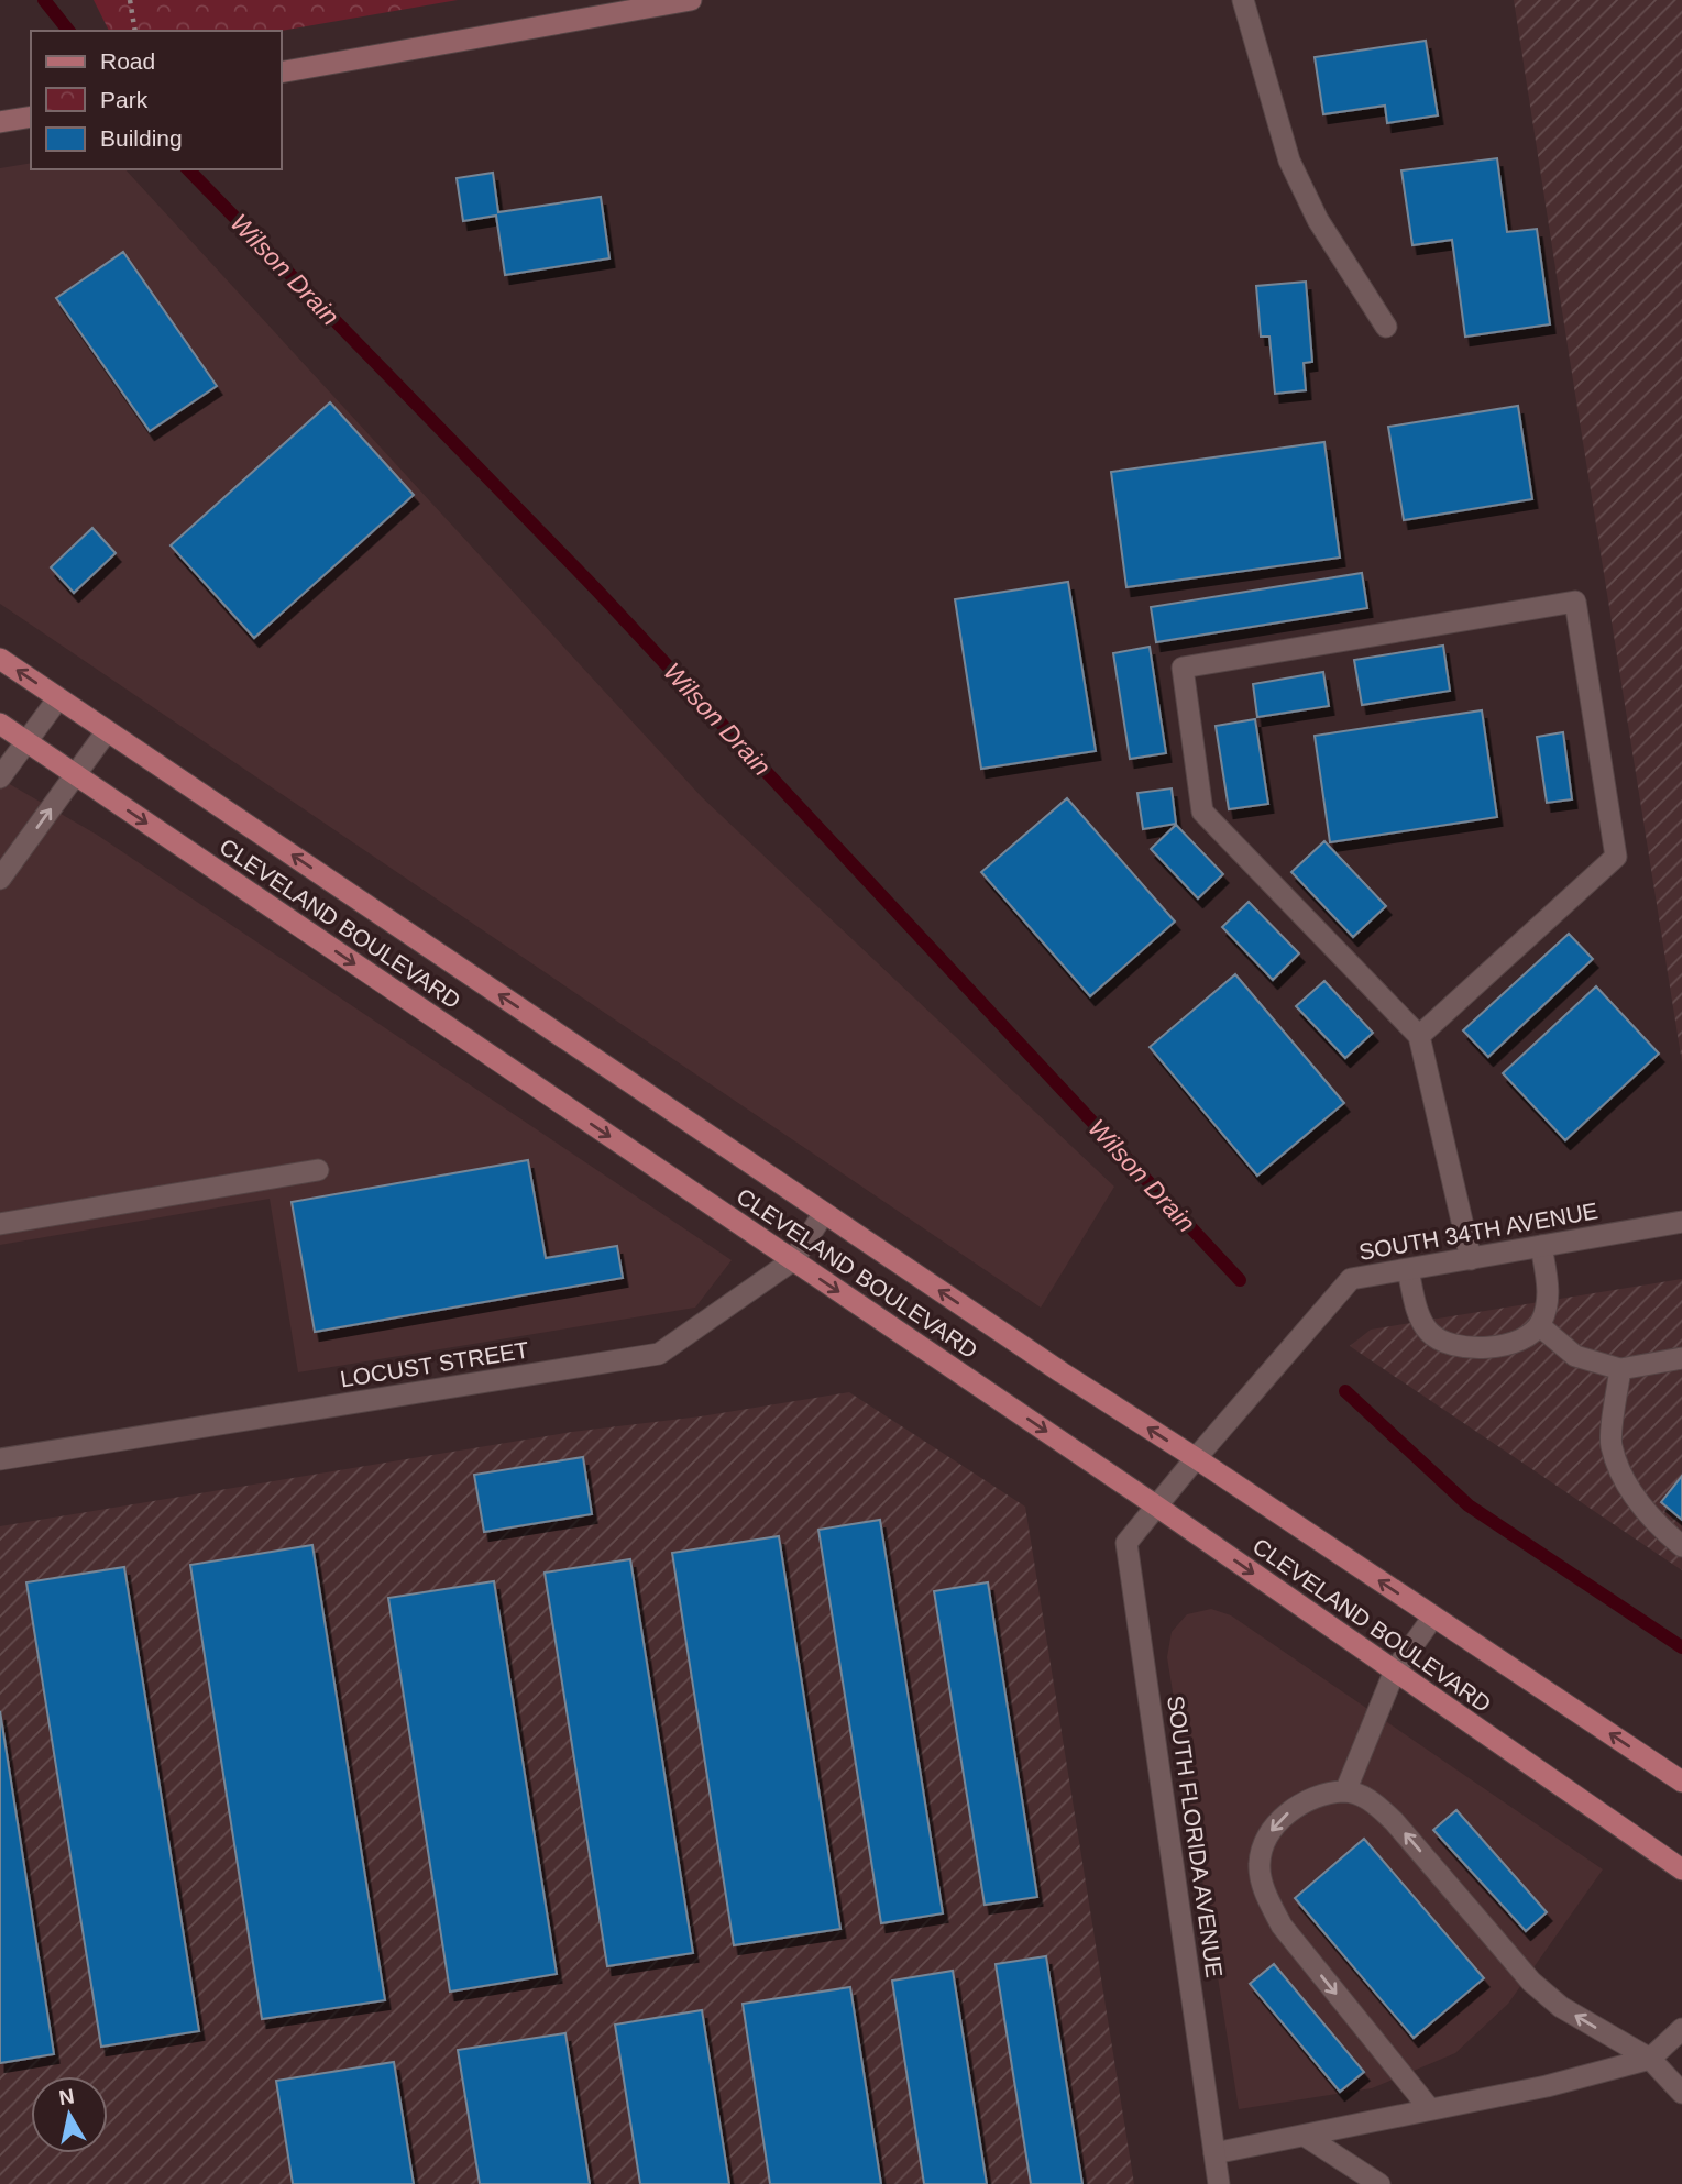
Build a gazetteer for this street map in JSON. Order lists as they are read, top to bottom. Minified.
{"streets":{"main road":["CLEVELAND BOULEVARD"],"street":["SOUTH 34TH AVENUE","LOCUST STREET","SOUTH FLORIDA AVENUE"]},"crossings":[["CLEVELAND BOULEVARD","SOUTH 34TH AVENUE"],["CLEVELAND BOULEVARD","LOCUST STREET"],["CLEVELAND BOULEVARD","SOUTH FLORIDA AVENUE"],["SOUTH 34TH AVENUE","SOUTH FLORIDA AVENUE"]],"water":["Wilson Drain"],"legend":["Road","Park","Building"],"north":"top"}
